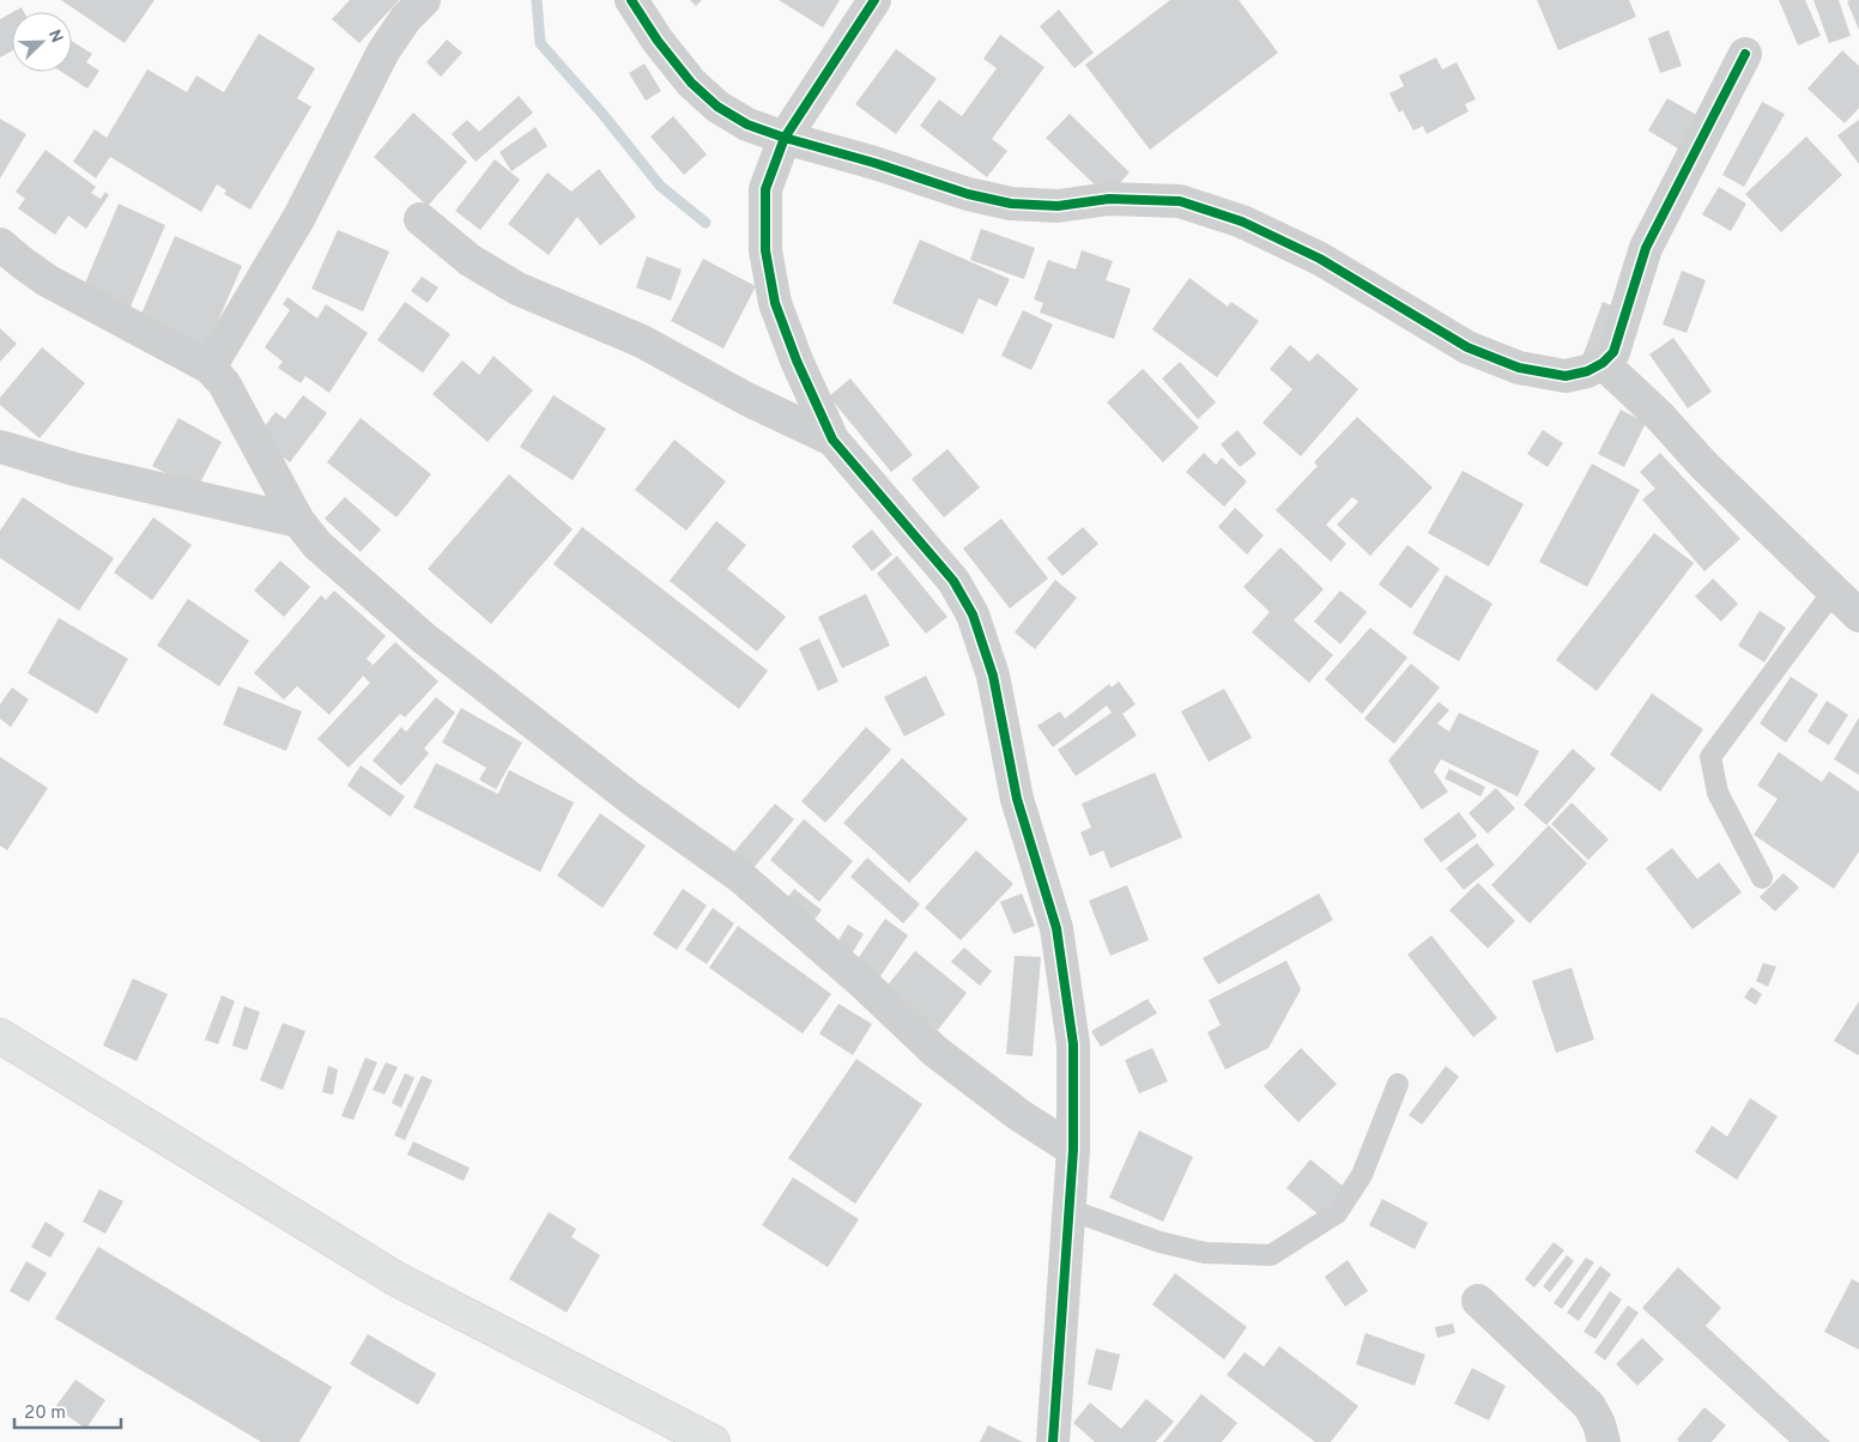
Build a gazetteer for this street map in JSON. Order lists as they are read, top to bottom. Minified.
{"scale_bar":"20 m","north":"top right"}
